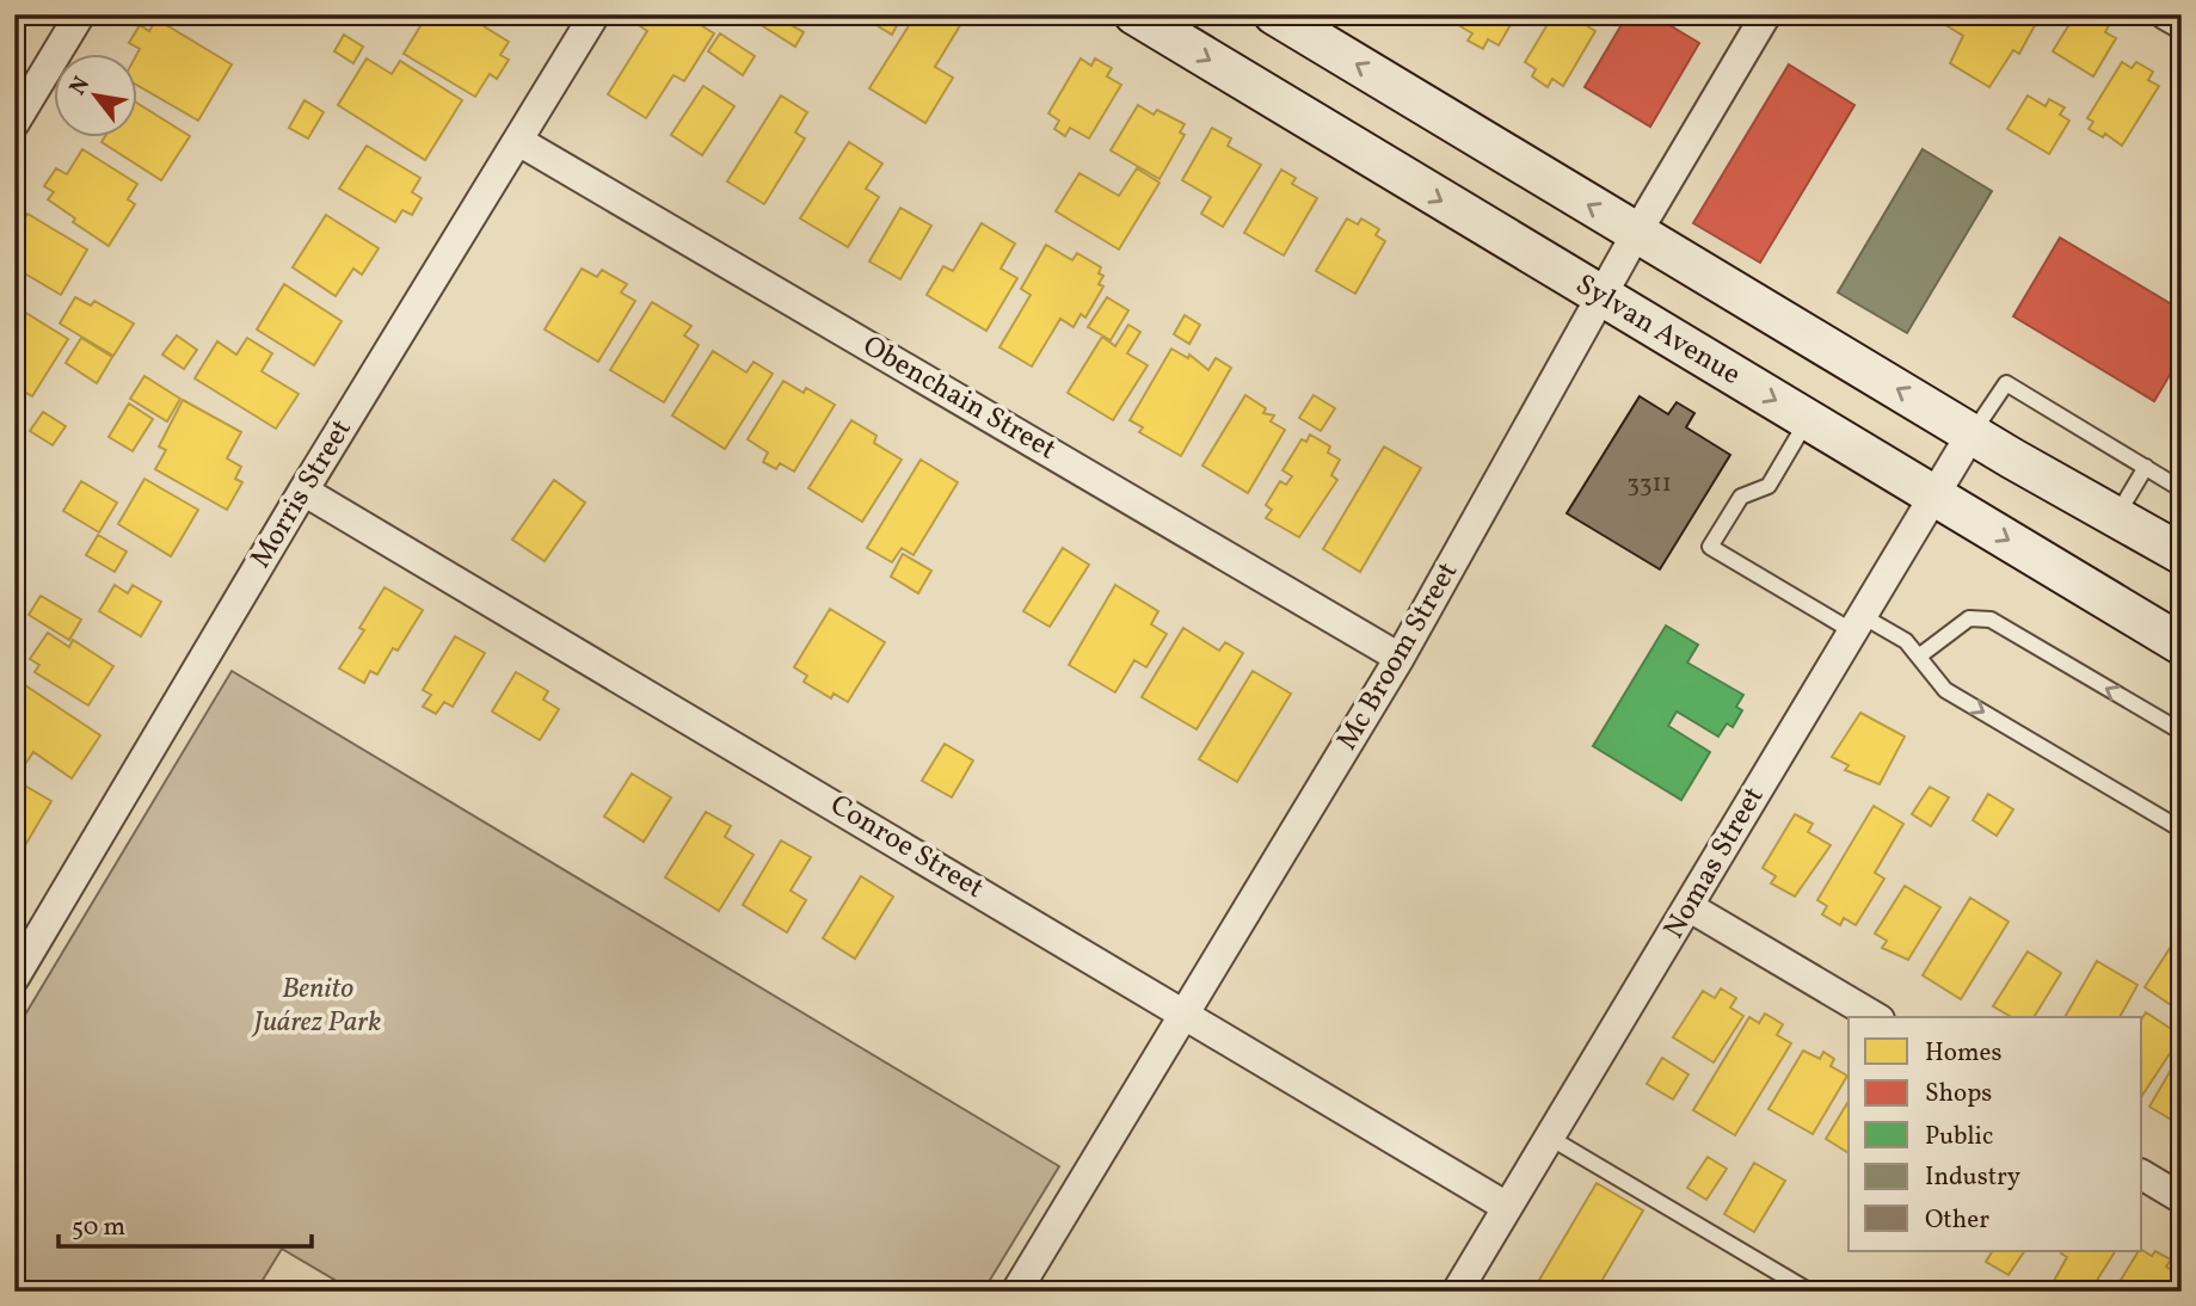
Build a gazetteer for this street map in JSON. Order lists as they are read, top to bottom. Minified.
{"streets":{"main road":["Sylvan Avenue"],"street":["Obenchain Street","Morris Street","Mc Broom Street","Conroe Street","Nomas Street"]},"crossings":[["Sylvan Avenue","Mc Broom Street"],["Sylvan Avenue","Nomas Street"],["Obenchain Street","Morris Street"],["Obenchain Street","Mc Broom Street"],["Morris Street","Conroe Street"],["Mc Broom Street","Conroe Street"],["Conroe Street","Nomas Street"]],"parks":["Benito Juárez Park"],"house_numbers":["3311"],"legend":["Homes","Shops","Public","Industry","Other"],"scale_bar":"50 m","north":"top left"}
